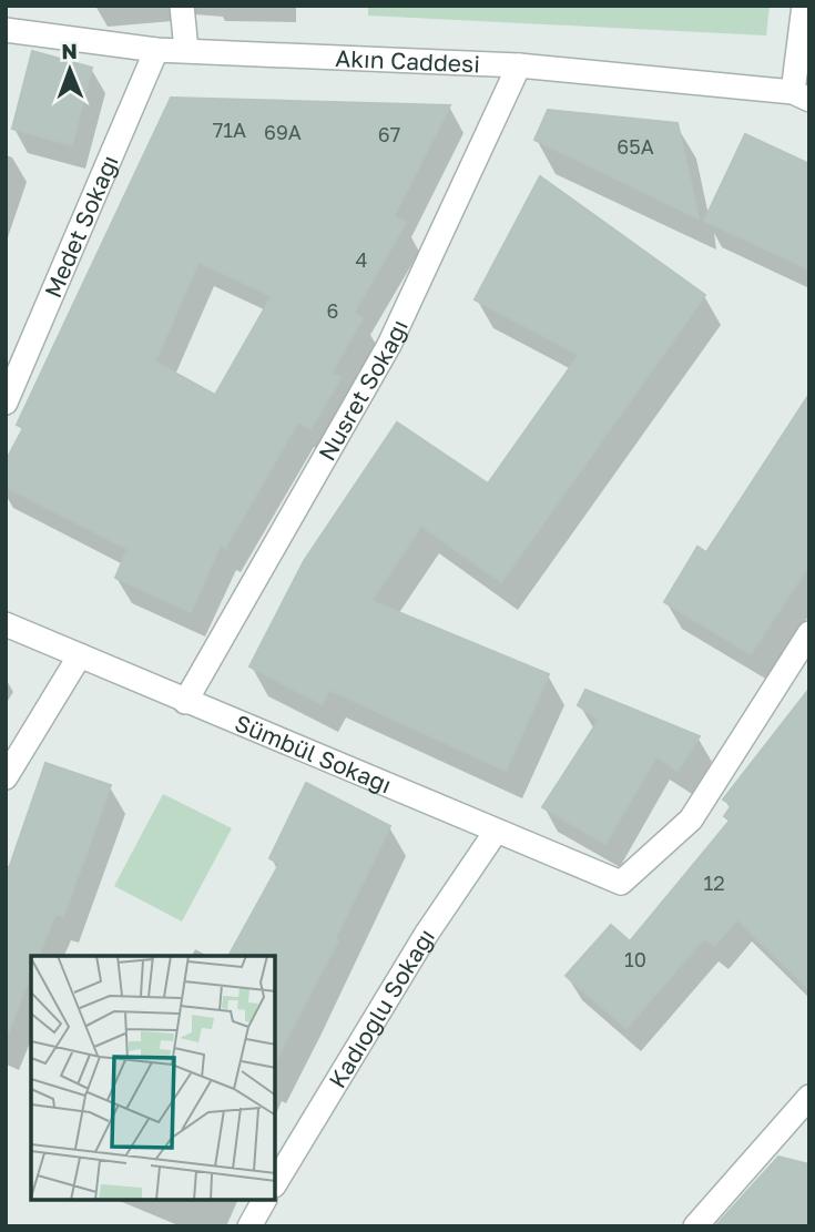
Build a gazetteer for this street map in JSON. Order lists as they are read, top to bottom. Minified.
{"streets":{"street":["Akın Caddesi","Medet Sokağı","Nusret Sokağı","Sümbül Sokağı","Kadıoğlu Sokağı"]},"crossings":[["Akın Caddesi","Medet Sokağı"],["Akın Caddesi","Nusret Sokağı"],["Nusret Sokağı","Sümbül Sokağı"],["Sümbül Sokağı","Kadıoğlu Sokağı"]],"house_numbers":["71A","69A","67","65A","4","6","12","10"],"north":"top"}
